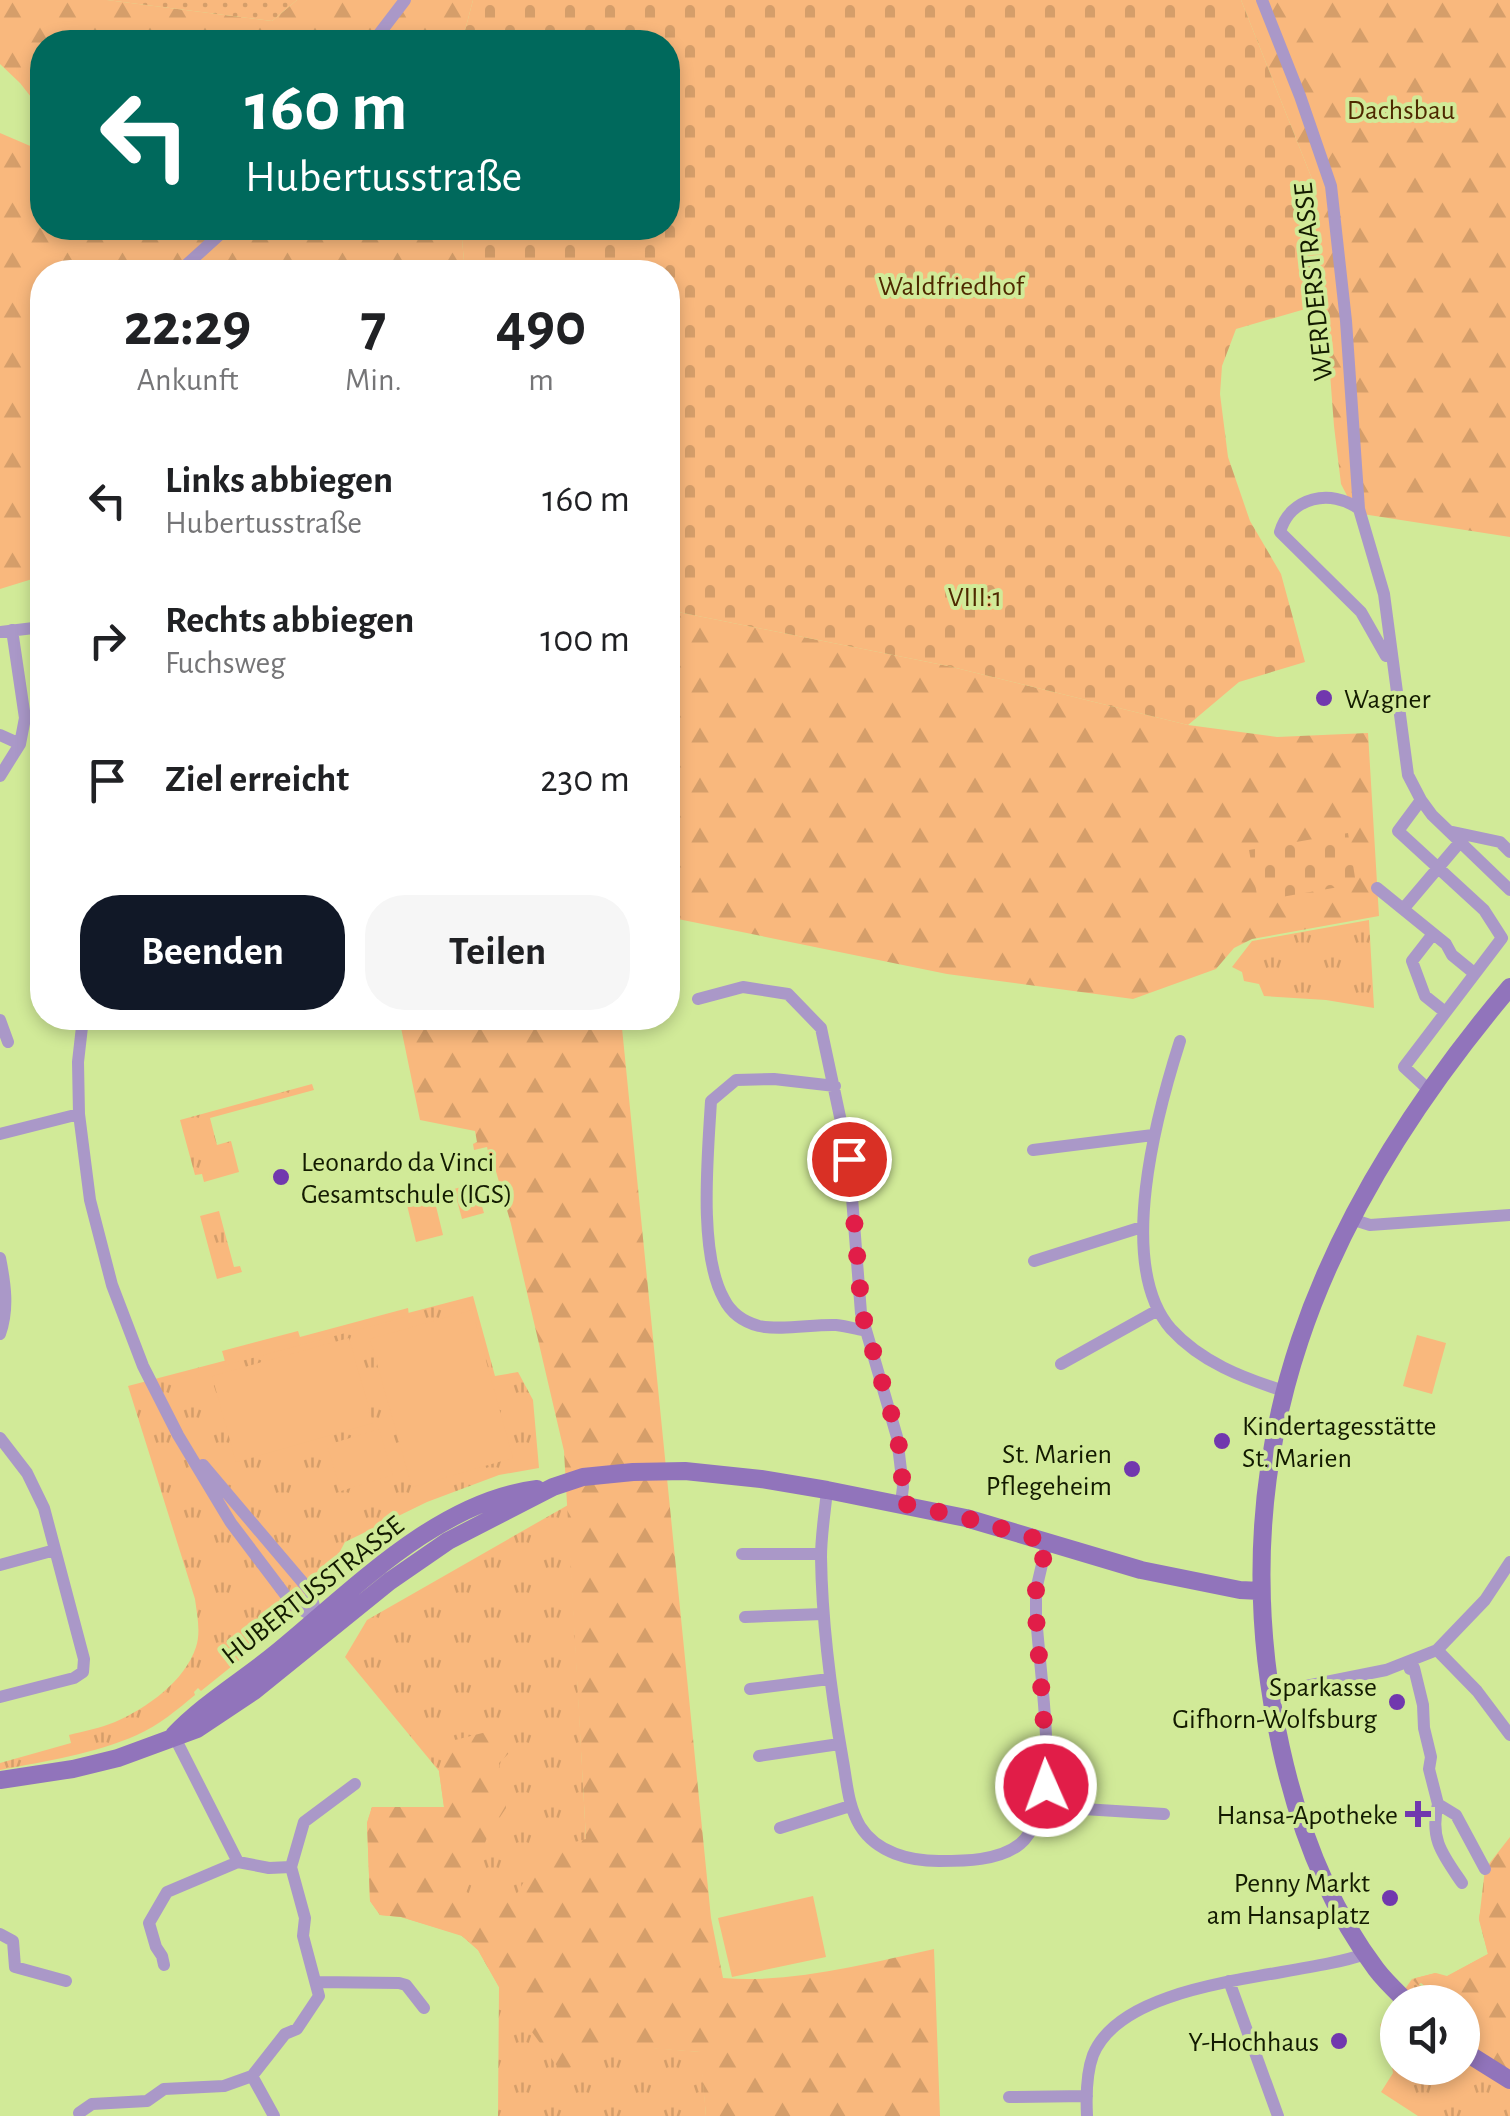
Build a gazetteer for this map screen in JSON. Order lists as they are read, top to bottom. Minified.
{"streets":{"street":["WERDERSTRASSE","HUBERTUSSTRASSE"]},"parks":["Dachsbau","Waldfriedhof","VIII:1"],"places":{"other":["Wagner","Leonardo da Vinci Gesamtschule (IGS)","Kindertagesstätte St. Marien","St. Marien Pflegeheim","Sparkasse Gifhorn-Wolfsburg","Penny Markt am Hansaplatz","Y-Hochhaus"],"health":["Hansa-Apotheke"]},"page":{"turn":["160 m","Hubertusstraße"],"eta":["22:29","Ankunft","7","Min.","490","m"],"list":[{"name":"Links abbiegen","note":"Hubertusstraße","value":"160 m"},{"name":"Rechts abbiegen","note":"Fuchsweg","value":"100 m"},{"name":"Ziel erreicht","value":"230 m"}],"buttons":["Beenden","Teilen"]}}
